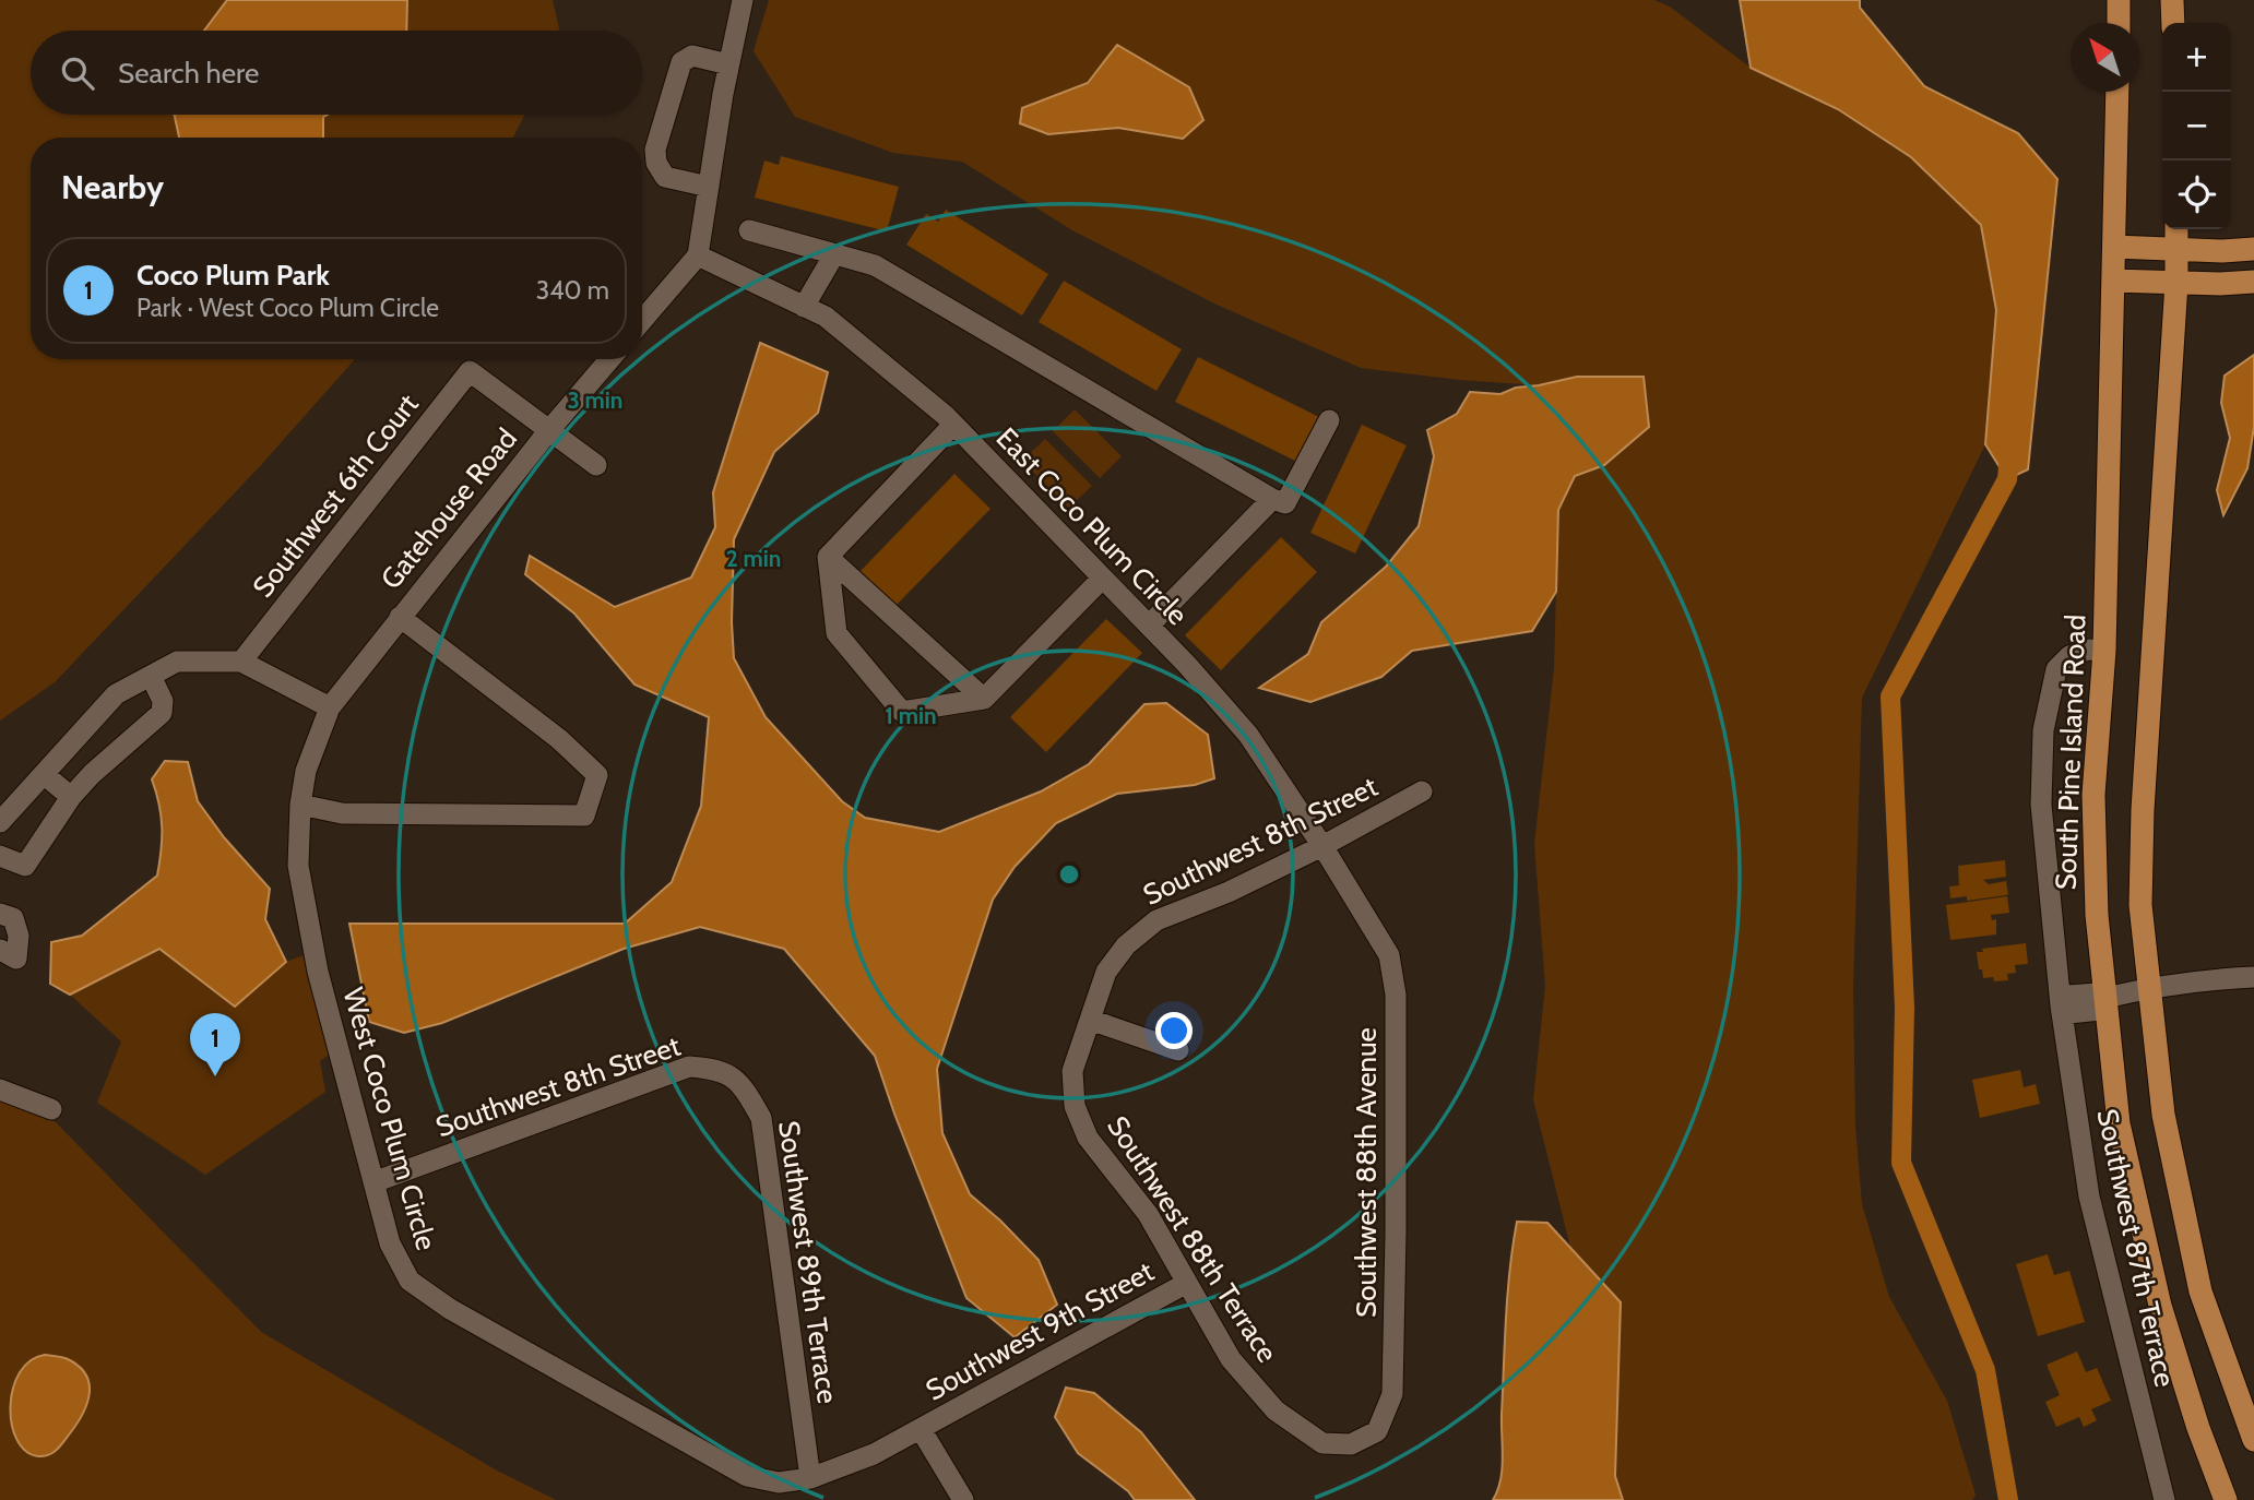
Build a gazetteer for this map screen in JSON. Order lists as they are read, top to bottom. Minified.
{"streets":{"main road":["South Pine Island Road"],"street":["Southwest 6th Court","Gatehouse Road","East Coco Plum Circle","Southwest 8th Street","West Coco Plum Circle","Southwest 88th Avenue","Southwest 88th Terrace","Southwest 87th Terrace","Southwest 89th Terrace","Southwest 9th Street"]},"crossings":[["Southwest 6th Court","Gatehouse Road"],["Gatehouse Road","West Coco Plum Circle"],["East Coco Plum Circle","Southwest 8th Street"],["East Coco Plum Circle","Southwest 88th Avenue"],["South Pine Island Road","Southwest 87th Terrace"],["Southwest 8th Street","West Coco Plum Circle"],["Southwest 8th Street","Southwest 88th Terrace"],["Southwest 8th Street","Southwest 89th Terrace"],["West Coco Plum Circle","Southwest 89th Terrace"],["West Coco Plum Circle","Southwest 9th Street"],["Southwest 88th Avenue","Southwest 88th Terrace"],["Southwest 88th Terrace","Southwest 9th Street"]],"north":"top left","page":{"map_buttons":["+","−"],"search":"Search here","heading":"Nearby","list":[{"mark":"1","name":"Coco Plum Park","note":"Park · West Coco Plum Circle","value":"340 m"}],"pins":"1"},"rings":["3 min","2 min","1 min"]}
